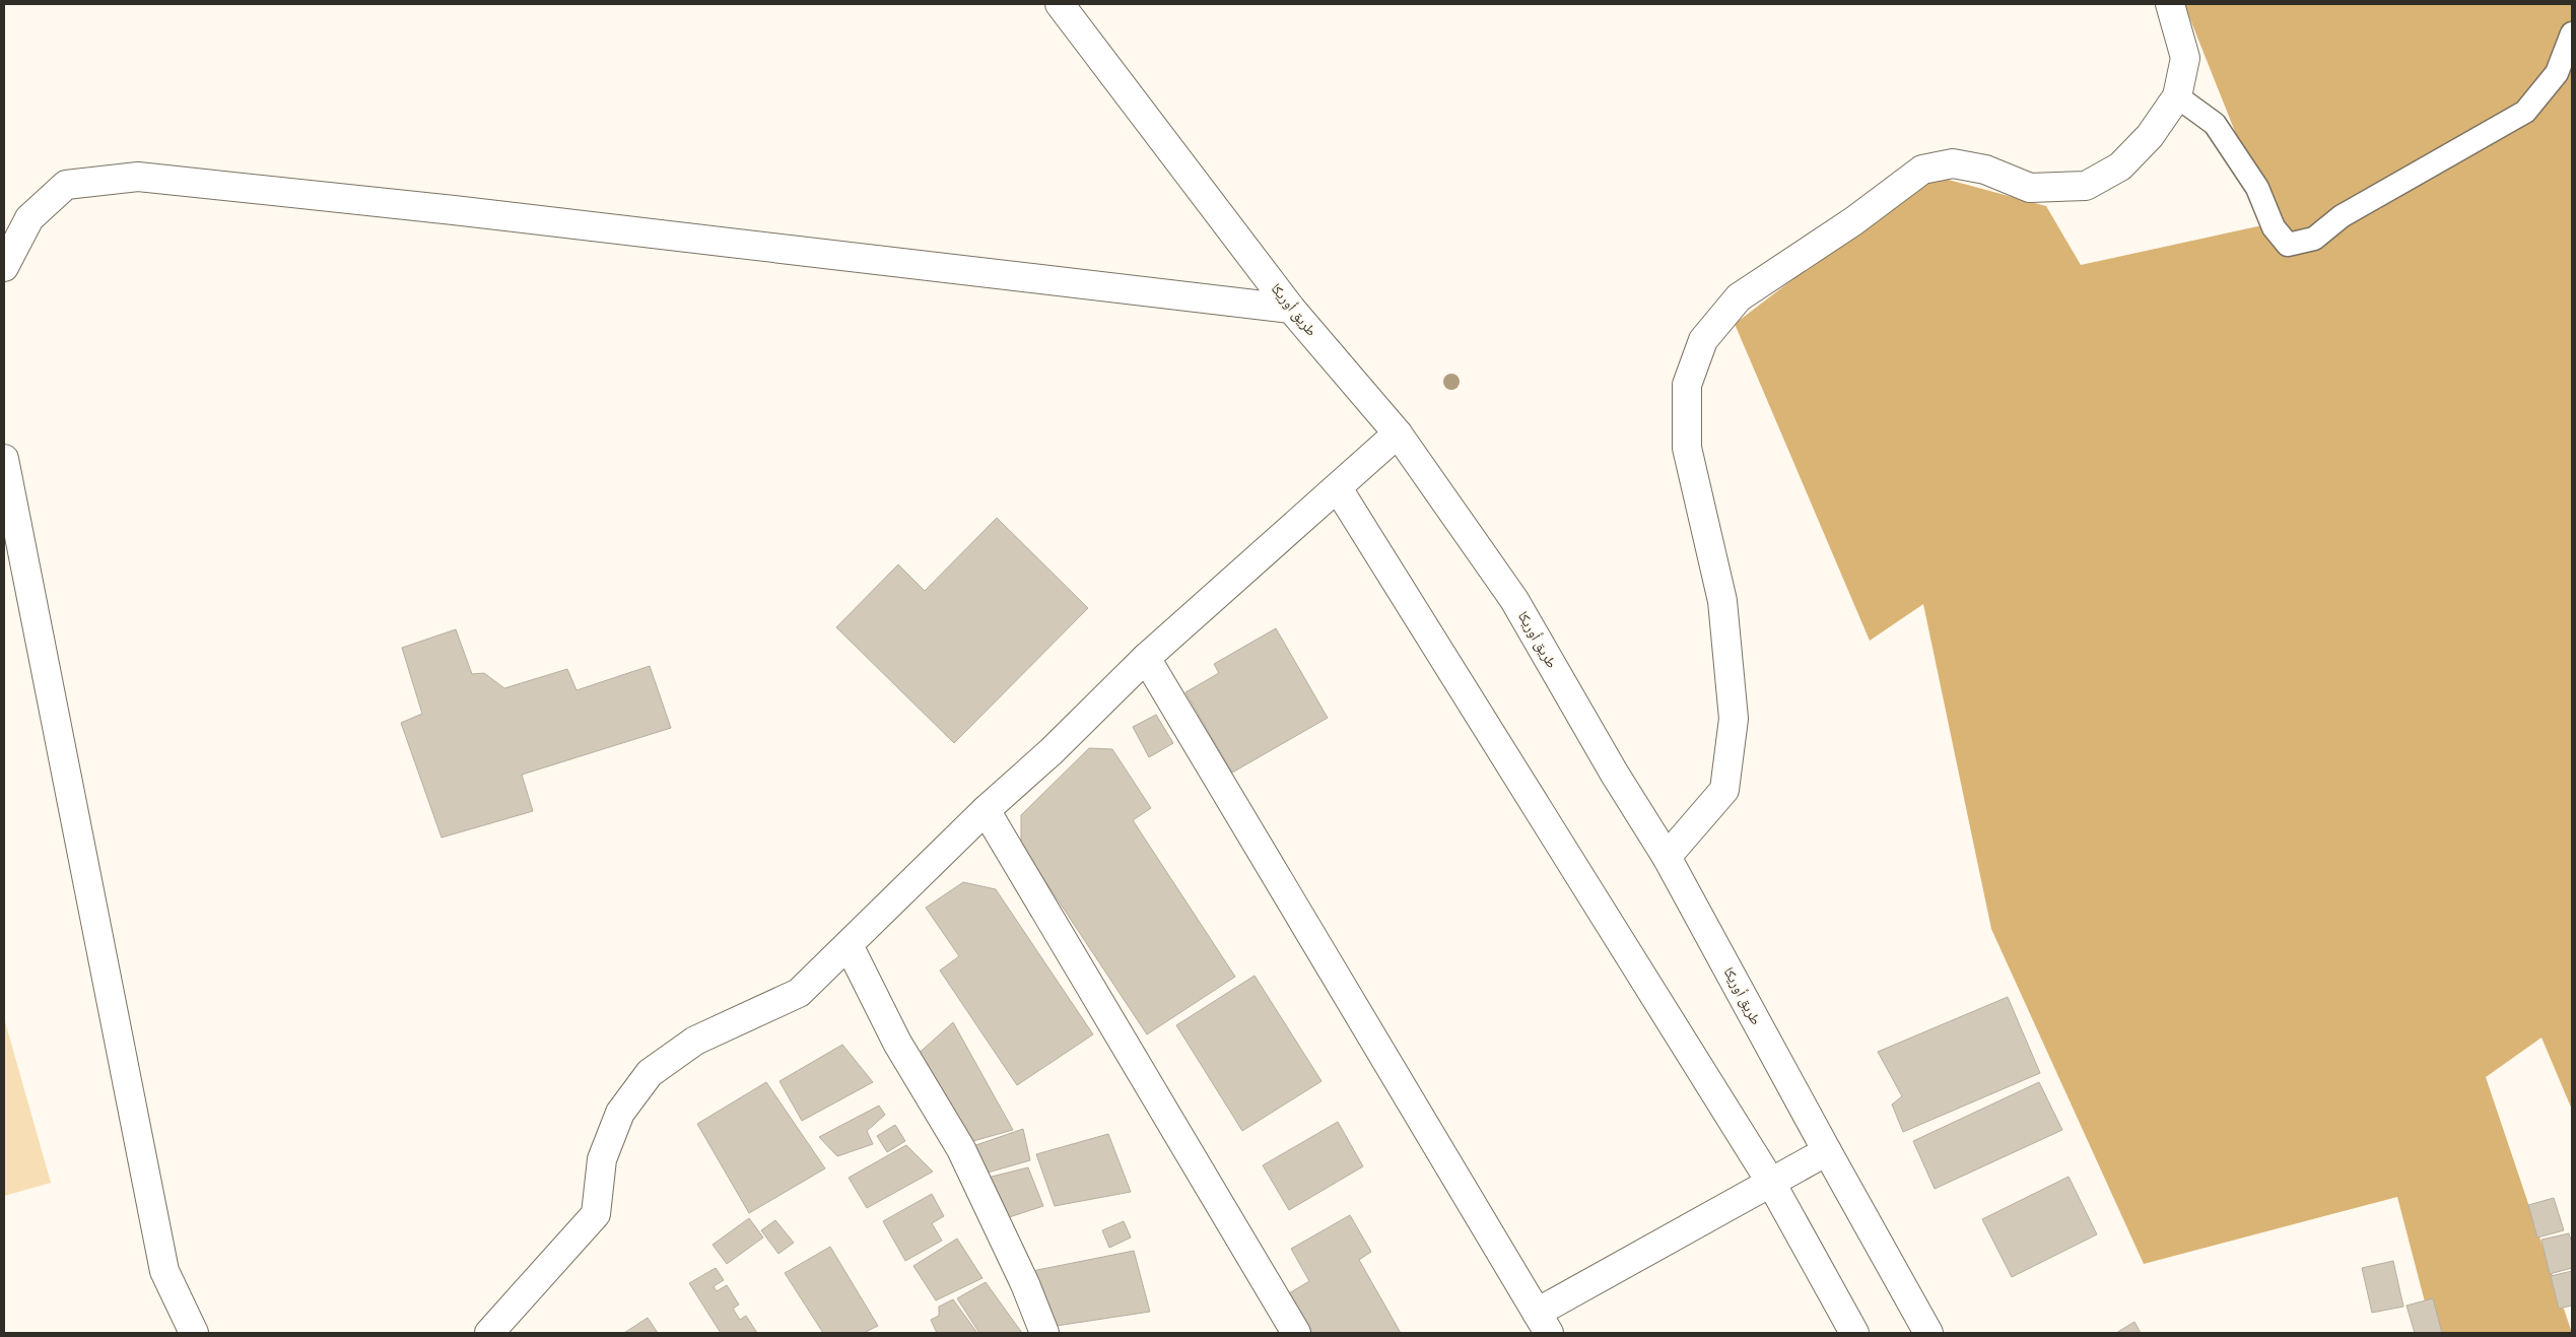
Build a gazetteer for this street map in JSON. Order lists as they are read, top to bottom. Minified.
{"streets":{"street":["طريق أوريكا"]}}
